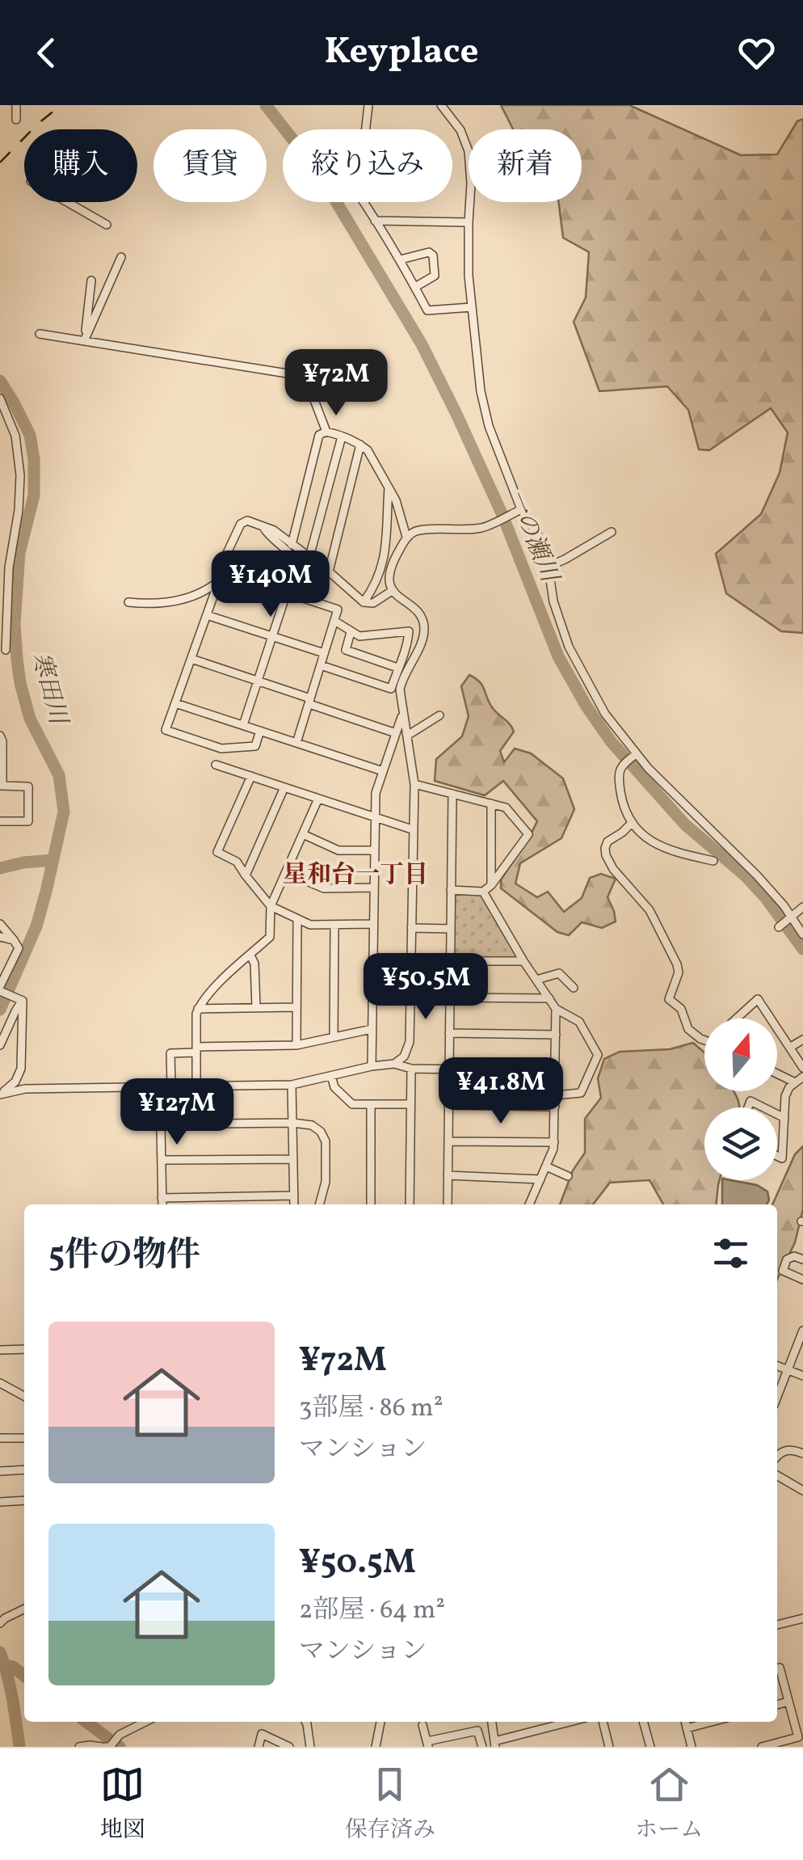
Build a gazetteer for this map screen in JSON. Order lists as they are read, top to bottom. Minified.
{"districts":["星和台一丁目"],"water":["一の瀬川","寒田川"],"north":"top","page":{"header":"Keyplace","chip":["購入","賃貸","絞り込み","新着"],"price":["¥72M","¥140M","¥50.5M","¥41.8M","¥127M"],"heading":"5件の物件","list":[{"name":"¥72M","note":"3部屋 · 86 m² · マンション"},{"name":"¥50.5M","note":"2部屋 · 64 m² · マンション"}],"tabs":["地図","保存済み","ホーム"]}}
